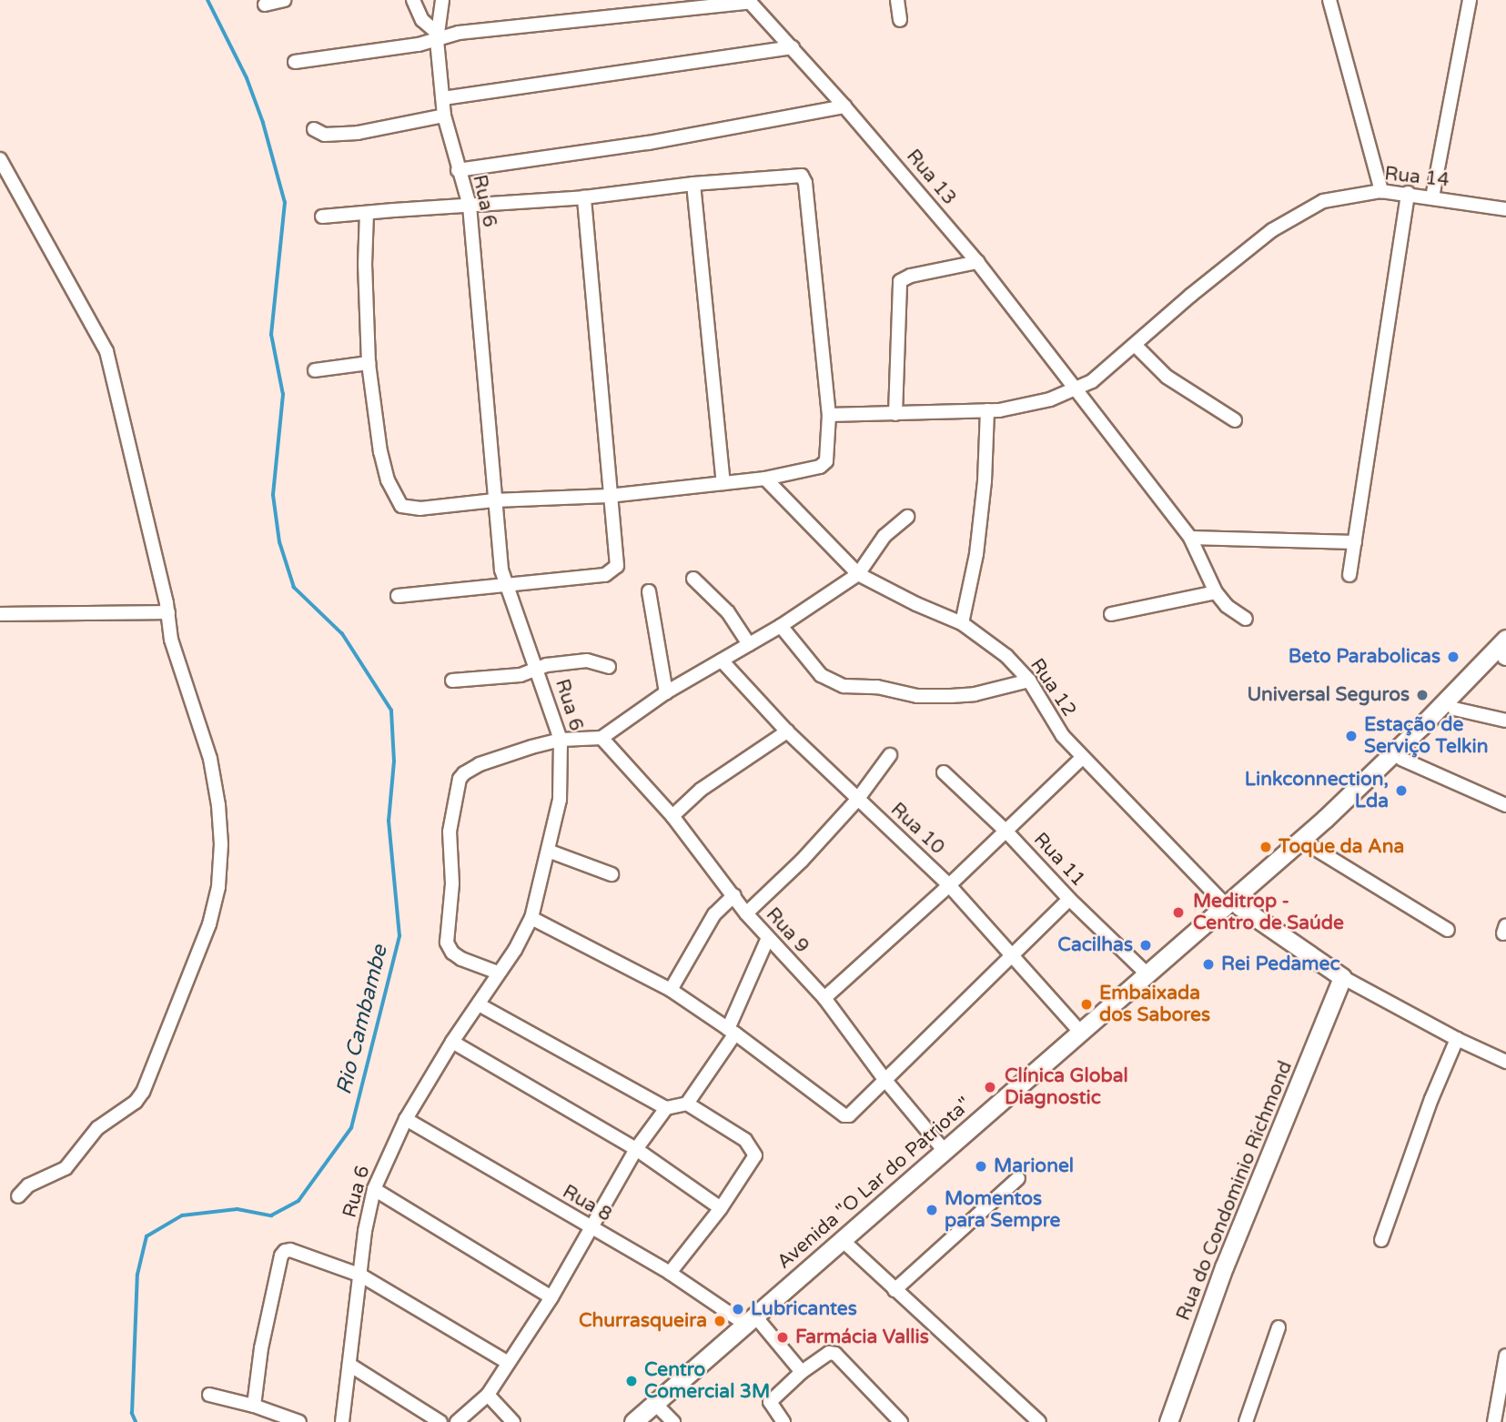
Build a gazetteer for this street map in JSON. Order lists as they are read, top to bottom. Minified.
{"streets":{"main road":["Avenida \"O Lar do Patriota\"","Rua do Condominio Richmond"],"street":["Rua 13","Rua 14","Rua 6","Rua 12","Rua 10","Rua 11","Rua 9","Rua 8"]},"crossings":[["Rua 13","Rua 14"],["Rua 6","Rua 8"],["Rua 12","Avenida \"O Lar do Patriota\""],["Rua 10","Avenida \"O Lar do Patriota\""],["Rua 11","Avenida \"O Lar do Patriota\""],["Rua 9","Avenida \"O Lar do Patriota\""],["Avenida \"O Lar do Patriota\"","Rua 8"]],"water":["Rio Cambambe"],"places":["Beto Parabolicas","Universal Seguros","Estação de Serviço Telkin","Linkconnection, Lda","Toque da Ana","Meditrop - Centro de Saúde","Cacilhas","Rei Pedamec","Embaixada dos Sabores","Clínica Global Diagnostic","Marionel","Momentos para Sempre","Lubricantes","Churrasqueira","Farmácia Vallis","Centro Comercial 3M"]}
